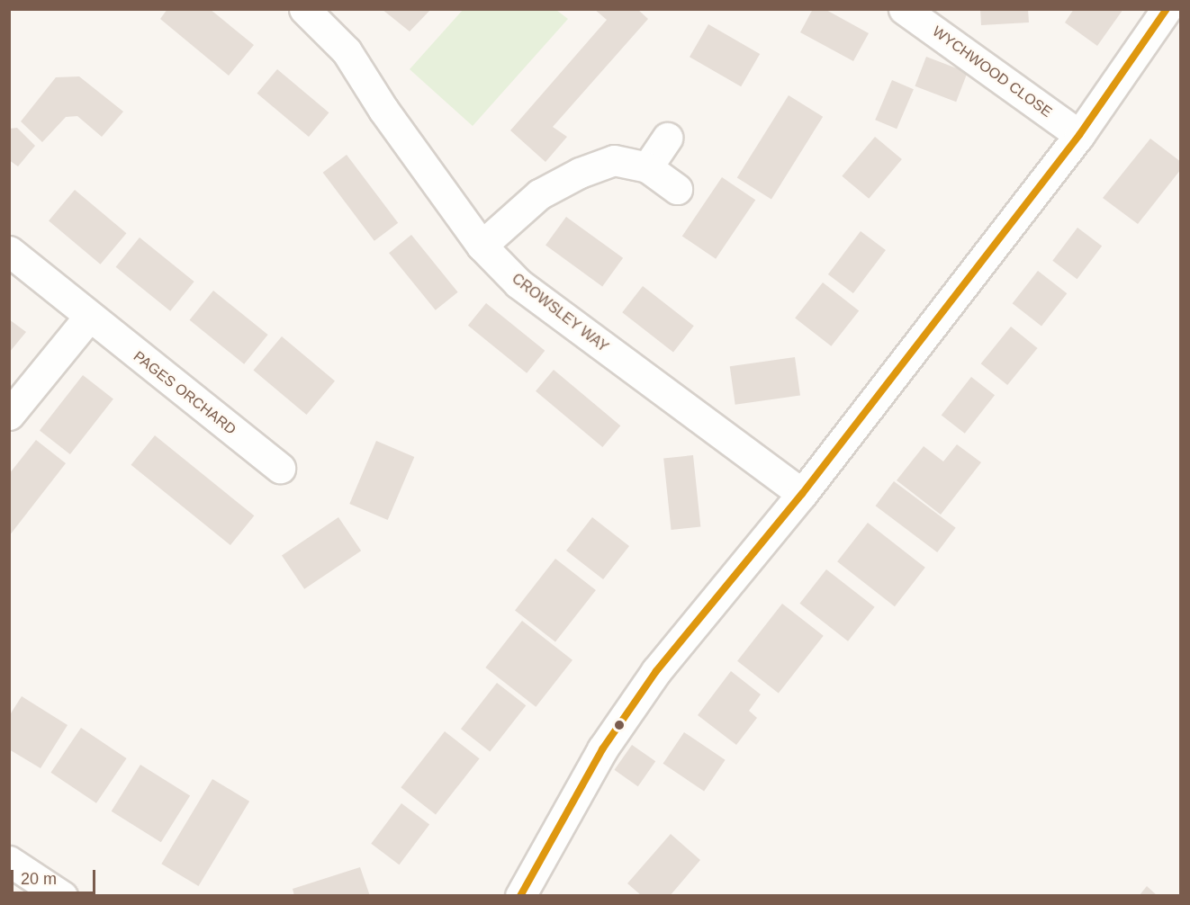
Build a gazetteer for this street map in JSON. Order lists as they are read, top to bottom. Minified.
{"streets":{"street":["WYCHWOOD CLOSE","CROWSLEY WAY","PAGES ORCHARD"]},"scale_bar":"20 m"}
